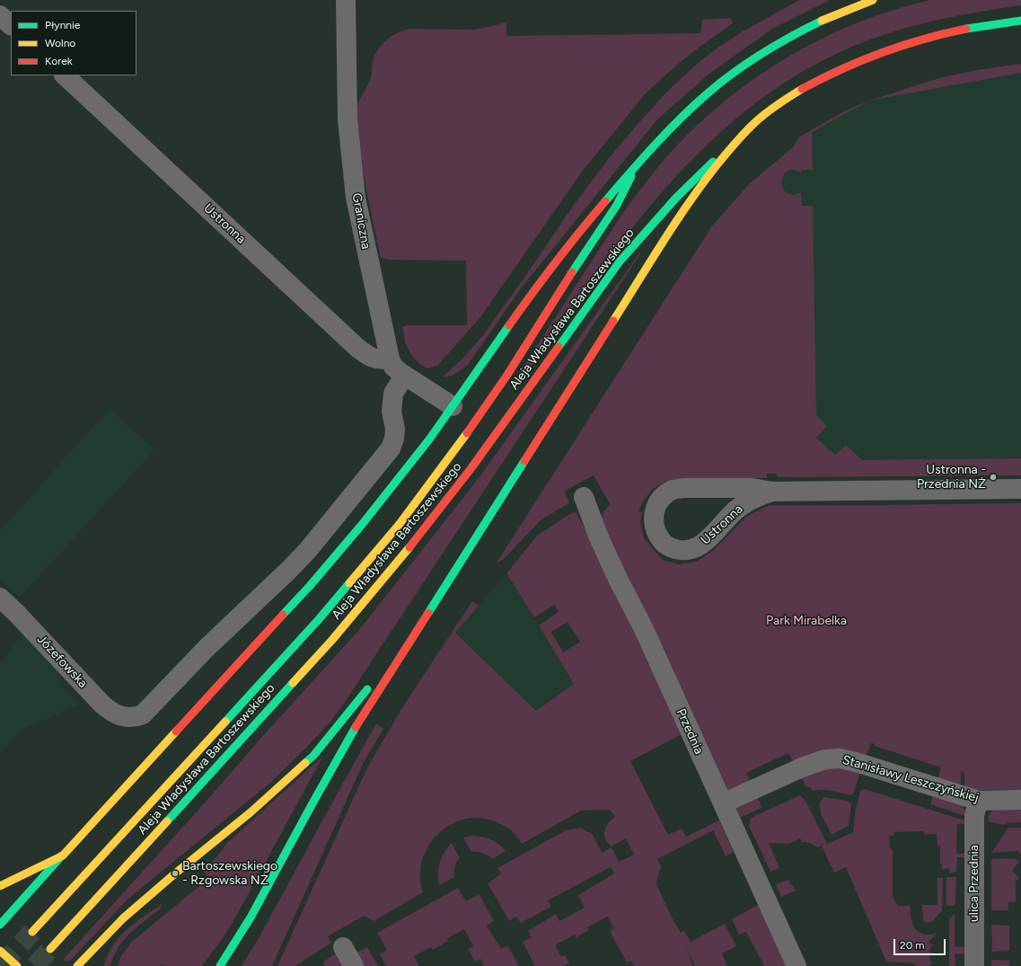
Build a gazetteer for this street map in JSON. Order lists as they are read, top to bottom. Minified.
{"streets":{"main road":["Aleja Władysława Bartoszewskiego"],"street":["Graniczna","Ustronna","Józefowska","Przednia","Stanisławy Leszczyńskiej","ulica Przednia"]},"crossings":[["Graniczna","Ustronna"],["Graniczna","Aleja Władysława Bartoszewskiego"],["Graniczna","Józefowska"],["Przednia","Stanisławy Leszczyńskiej"],["Stanisławy Leszczyńskiej","ulica Przednia"]],"parks":["Park Mirabelka"],"places":["Ustronna - Przednia NŻ","Bartoszewskiego - Rzgowska NŻ"],"legend":["Płynnie","Wolno","Korek"],"scale_bar":"20 m"}
